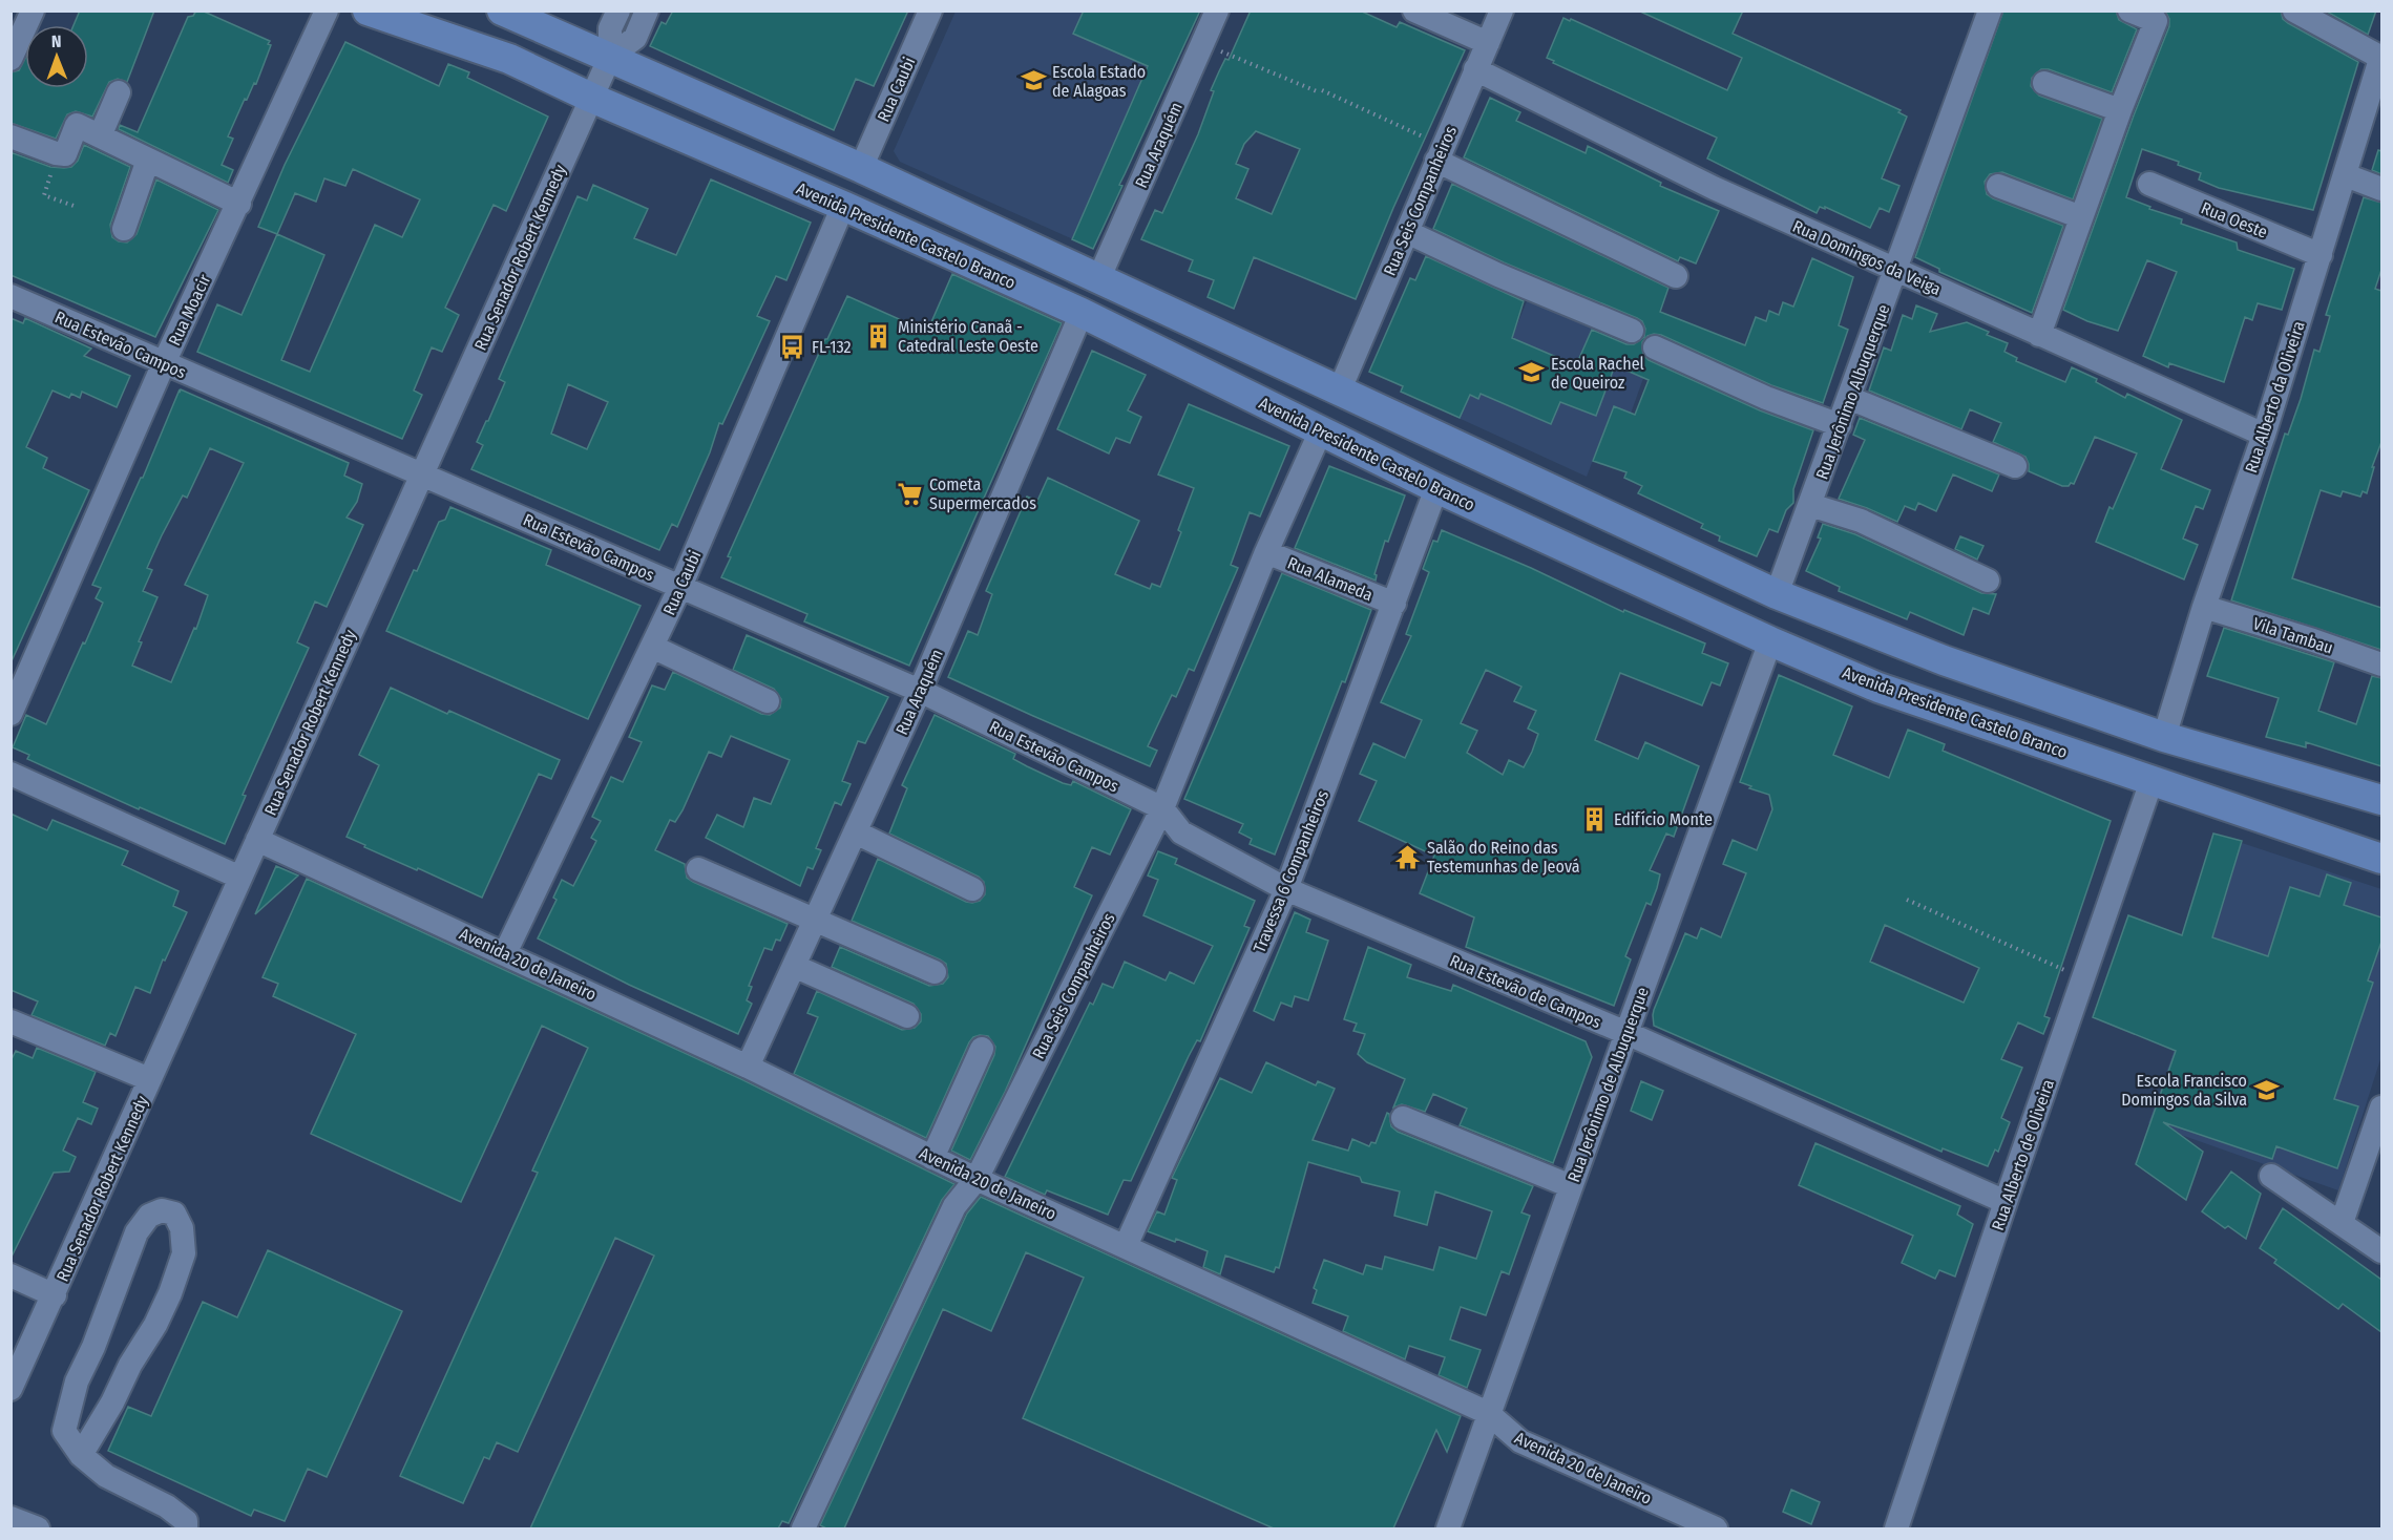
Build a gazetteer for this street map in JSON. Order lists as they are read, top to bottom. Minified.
{"streets":{"main road":["Avenida Presidente Castelo Branco"],"street":["Rua Caubi","Rua Araquém","Rua Seis Companheiros","Rua Oeste","Rua Senador Robert Kennedy","Rua Domingos da Veiga","Rua Moacir","Rua Estevão Campos","Rua Jerônimo Albuquerque","Rua Alberto da Oliveira","Rua Alameda","Vila Tambau","Travessa 6 Companheiros","Avenida 20 de Janeiro","Rua Estevão de Campos","Rua Jerônimo de Albuquerque","Rua Alberto de Oliveira"]},"crossings":[["Rua Caubi","Avenida Presidente Castelo Branco"],["Rua Caubi","Rua Estevão Campos"],["Rua Caubi","Avenida 20 de Janeiro"],["Rua Araquém","Avenida Presidente Castelo Branco"],["Rua Araquém","Rua Estevão Campos"],["Rua Araquém","Avenida 20 de Janeiro"],["Rua Seis Companheiros","Avenida Presidente Castelo Branco"],["Rua Seis Companheiros","Rua Domingos da Veiga"],["Rua Seis Companheiros","Rua Estevão Campos"],["Rua Seis Companheiros","Rua Alameda"],["Rua Seis Companheiros","Avenida 20 de Janeiro"],["Rua Seis Companheiros","Rua Estevão de Campos"],["Rua Oeste","Rua Alberto da Oliveira"],["Avenida Presidente Castelo Branco","Rua Senador Robert Kennedy"],["Avenida Presidente Castelo Branco","Travessa 6 Companheiros"],["Avenida Presidente Castelo Branco","Rua Jerônimo de Albuquerque"],["Avenida Presidente Castelo Branco","Rua Alberto de Oliveira"],["Rua Senador Robert Kennedy","Rua Estevão Campos"],["Rua Senador Robert Kennedy","Avenida 20 de Janeiro"],["Rua Domingos da Veiga","Rua Jerônimo Albuquerque"],["Rua Domingos da Veiga","Rua Alberto da Oliveira"],["Rua Moacir","Rua Estevão Campos"],["Rua Estevão Campos","Rua Estevão de Campos"],["Rua Alberto da Oliveira","Vila Tambau"],["Rua Alameda","Travessa 6 Companheiros"],["Travessa 6 Companheiros","Avenida 20 de Janeiro"],["Travessa 6 Companheiros","Rua Estevão de Campos"],["Avenida 20 de Janeiro","Rua Jerônimo de Albuquerque"],["Rua Estevão de Campos","Rua Jerônimo de Albuquerque"],["Rua Estevão de Campos","Rua Alberto de Oliveira"]],"places":{"school or university":["Escola Estado de Alagoas","Escola Rachel de Queiroz","Escola Francisco Domingos da Silva"],"building":["Ministério Canaã - Catedral Leste Oeste","Edifício Monte"],"bus stop":["FL-132"],"supermarket":["Cometa Supermercados"],"temple":["Salão do Reino das Testemunhas de Jeová"]},"north":"top"}
